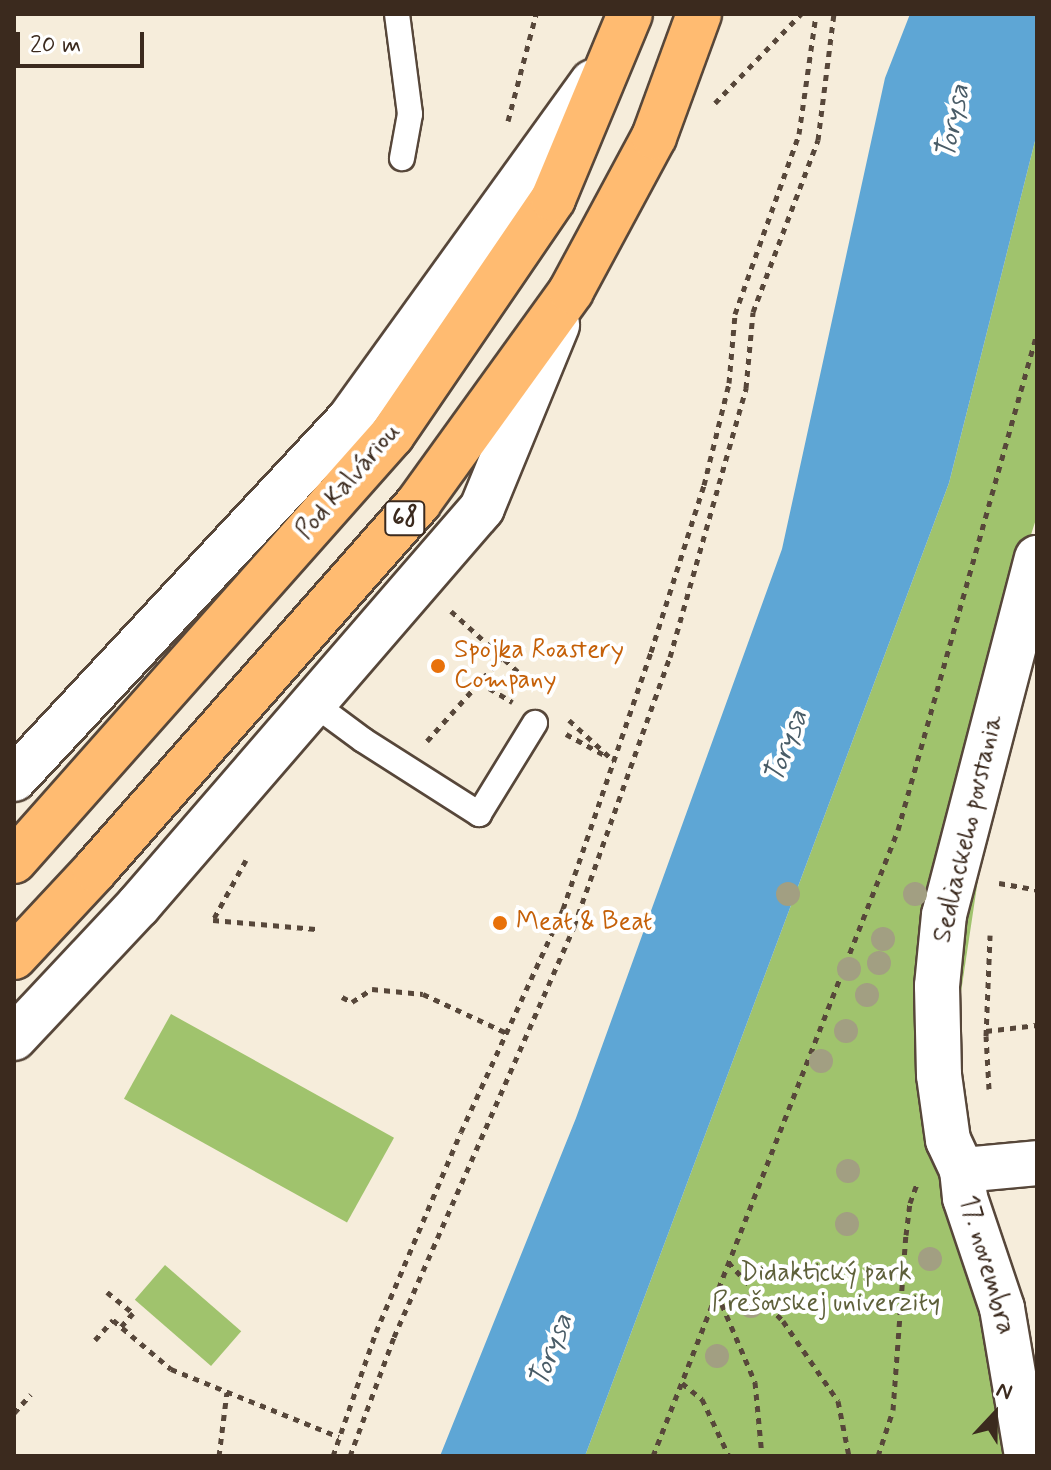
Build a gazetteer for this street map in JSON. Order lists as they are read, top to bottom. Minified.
{"streets":{"main road":["Pod Kalváriou","68"],"street":["Sedliackeho povstania","17. novembra"]},"crossings":[["Sedliackeho povstania","17. novembra"]],"water":["Torysa"],"parks":["Didaktický park Prešovskej univerzity"],"places":["Spojka Roastery Company","Meat & Beat"],"scale_bar":"20 m","north":"top"}
